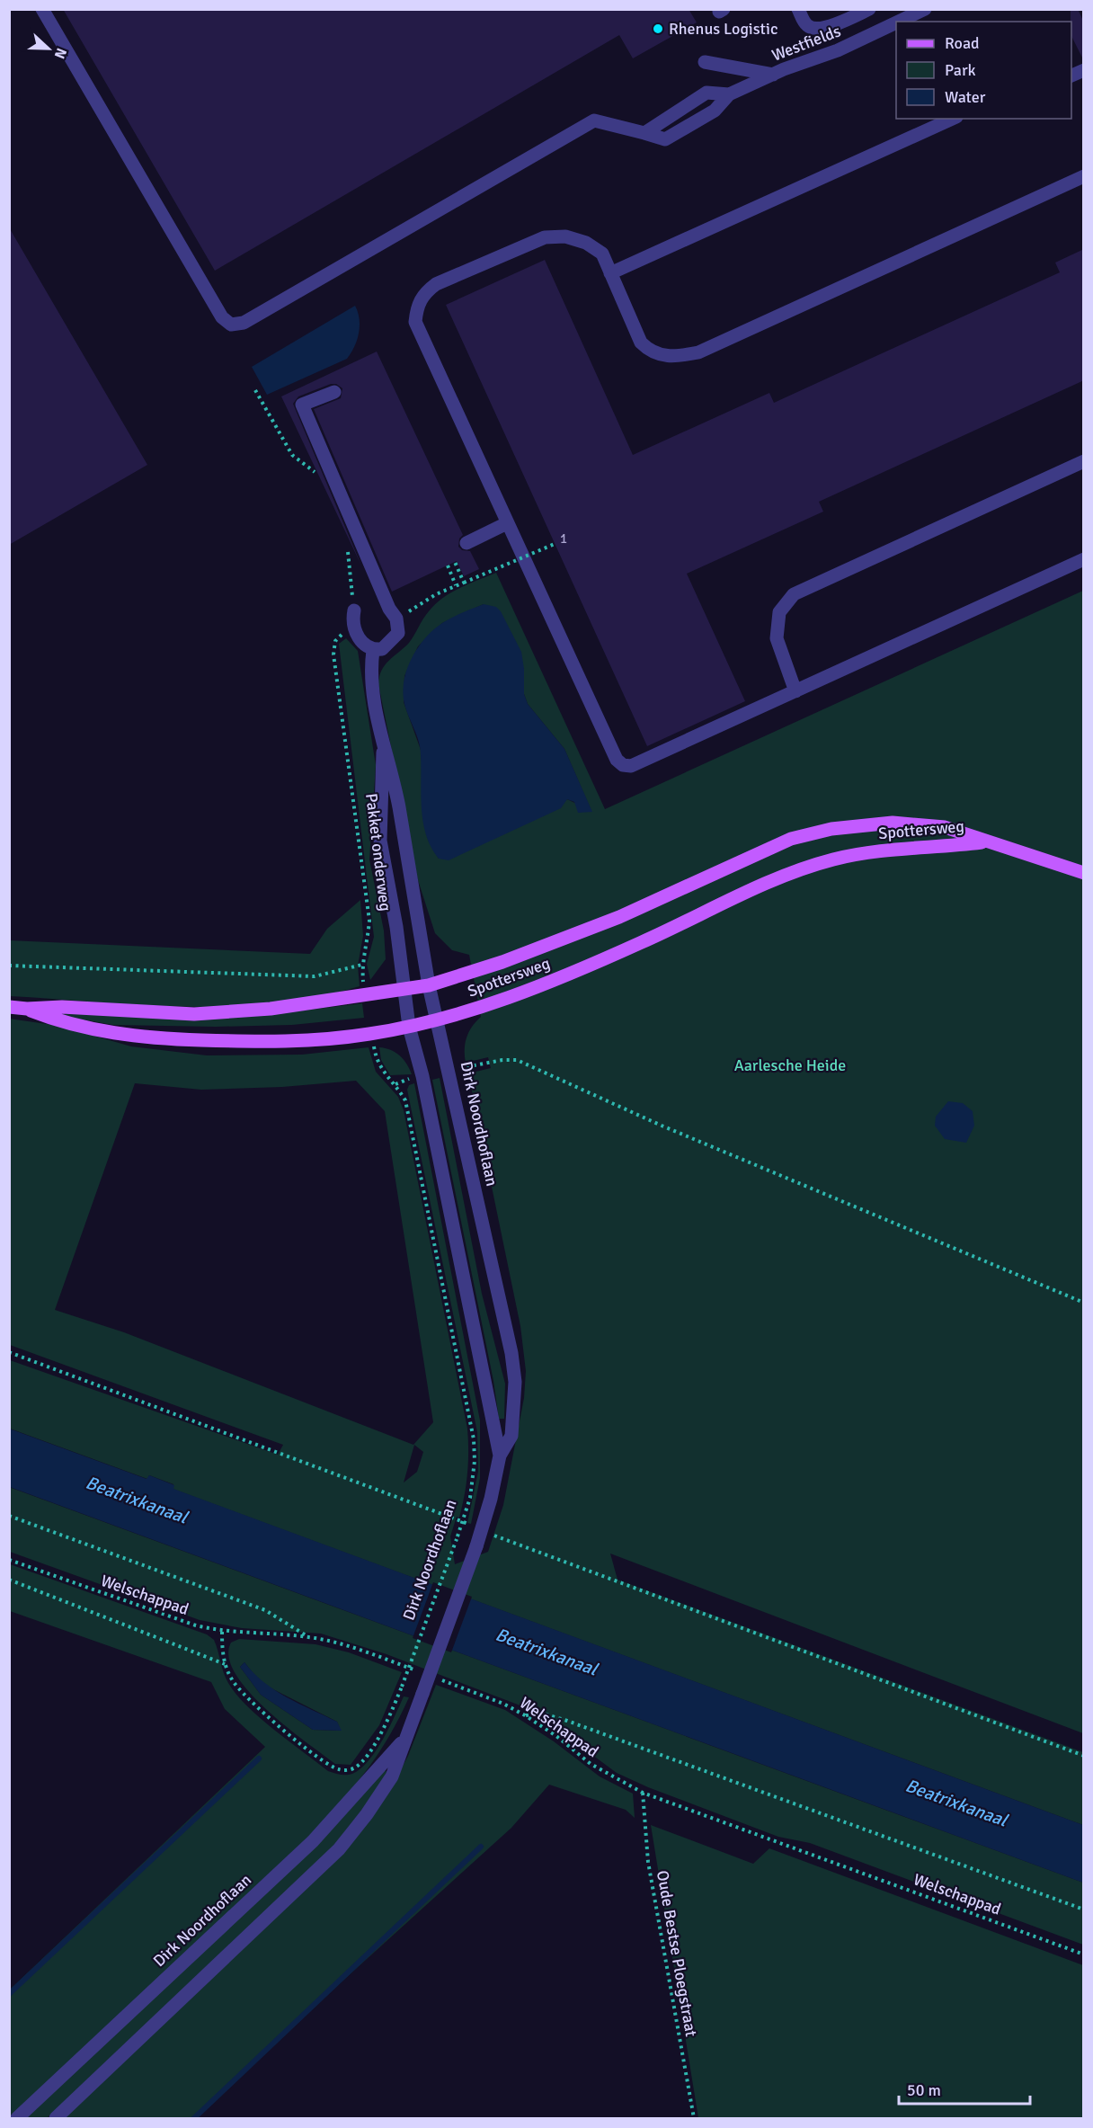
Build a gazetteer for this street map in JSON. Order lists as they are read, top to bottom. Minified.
{"streets":{"main road":["Spottersweg"],"street":["Westfields","Pakket onderweg","Dirk Noordhoflaan"],"path":["Welschappad","Oude Bestse Ploegstraat"]},"crossings":[["Spottersweg","Pakket onderweg"],["Spottersweg","Dirk Noordhoflaan"],["Pakket onderweg","Dirk Noordhoflaan"],["Dirk Noordhoflaan","Welschappad"],["Welschappad","Oude Bestse Ploegstraat"]],"water":["Beatrixkanaal"],"parks":["Aarlesche Heide"],"places":["Rhenus Logistic"],"house_numbers":["1"],"legend":["Road","Park","Water"],"scale_bar":"50 m","north":"right"}
